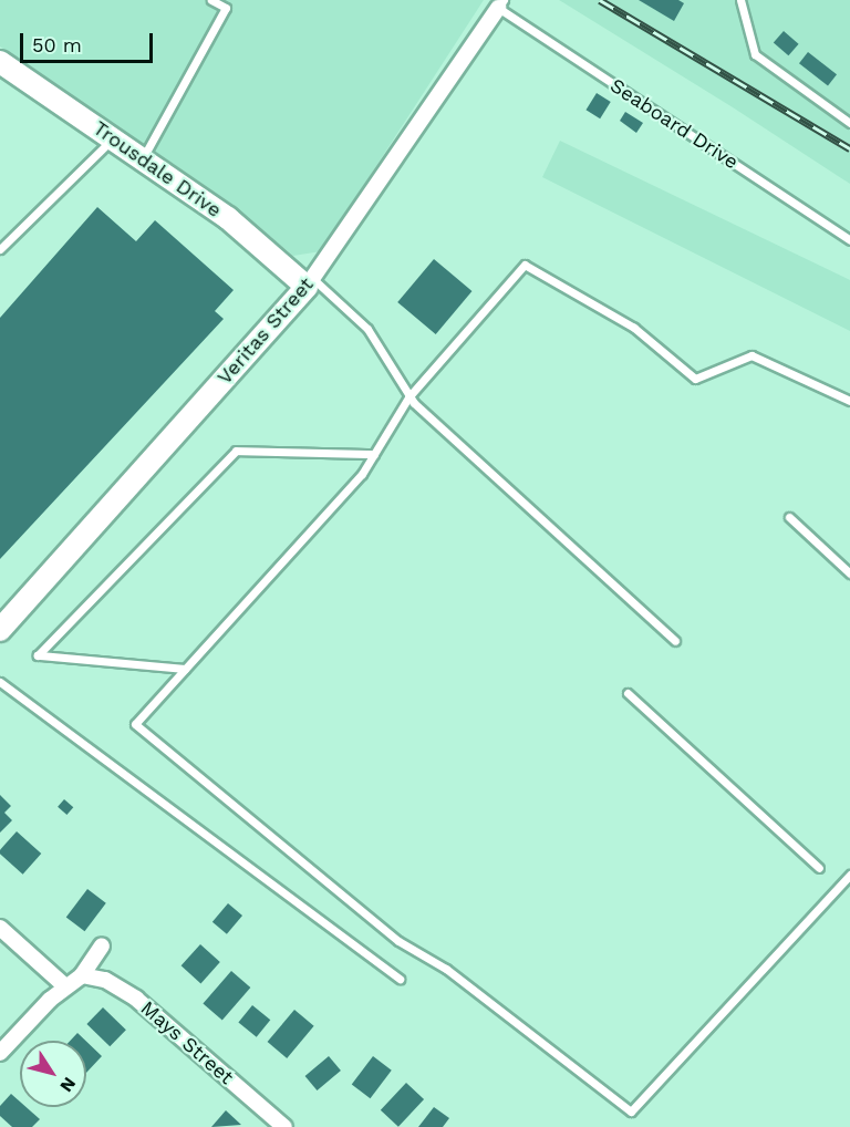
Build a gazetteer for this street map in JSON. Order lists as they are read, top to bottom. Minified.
{"streets":{"street":["Trousdale Drive","Veritas Street","Mays Street"],"lane":["Seaboard Drive"]},"crossings":[["Seaboard Drive","Veritas Street"],["Trousdale Drive","Veritas Street"]],"scale_bar":"50 m","north":"bottom right"}
